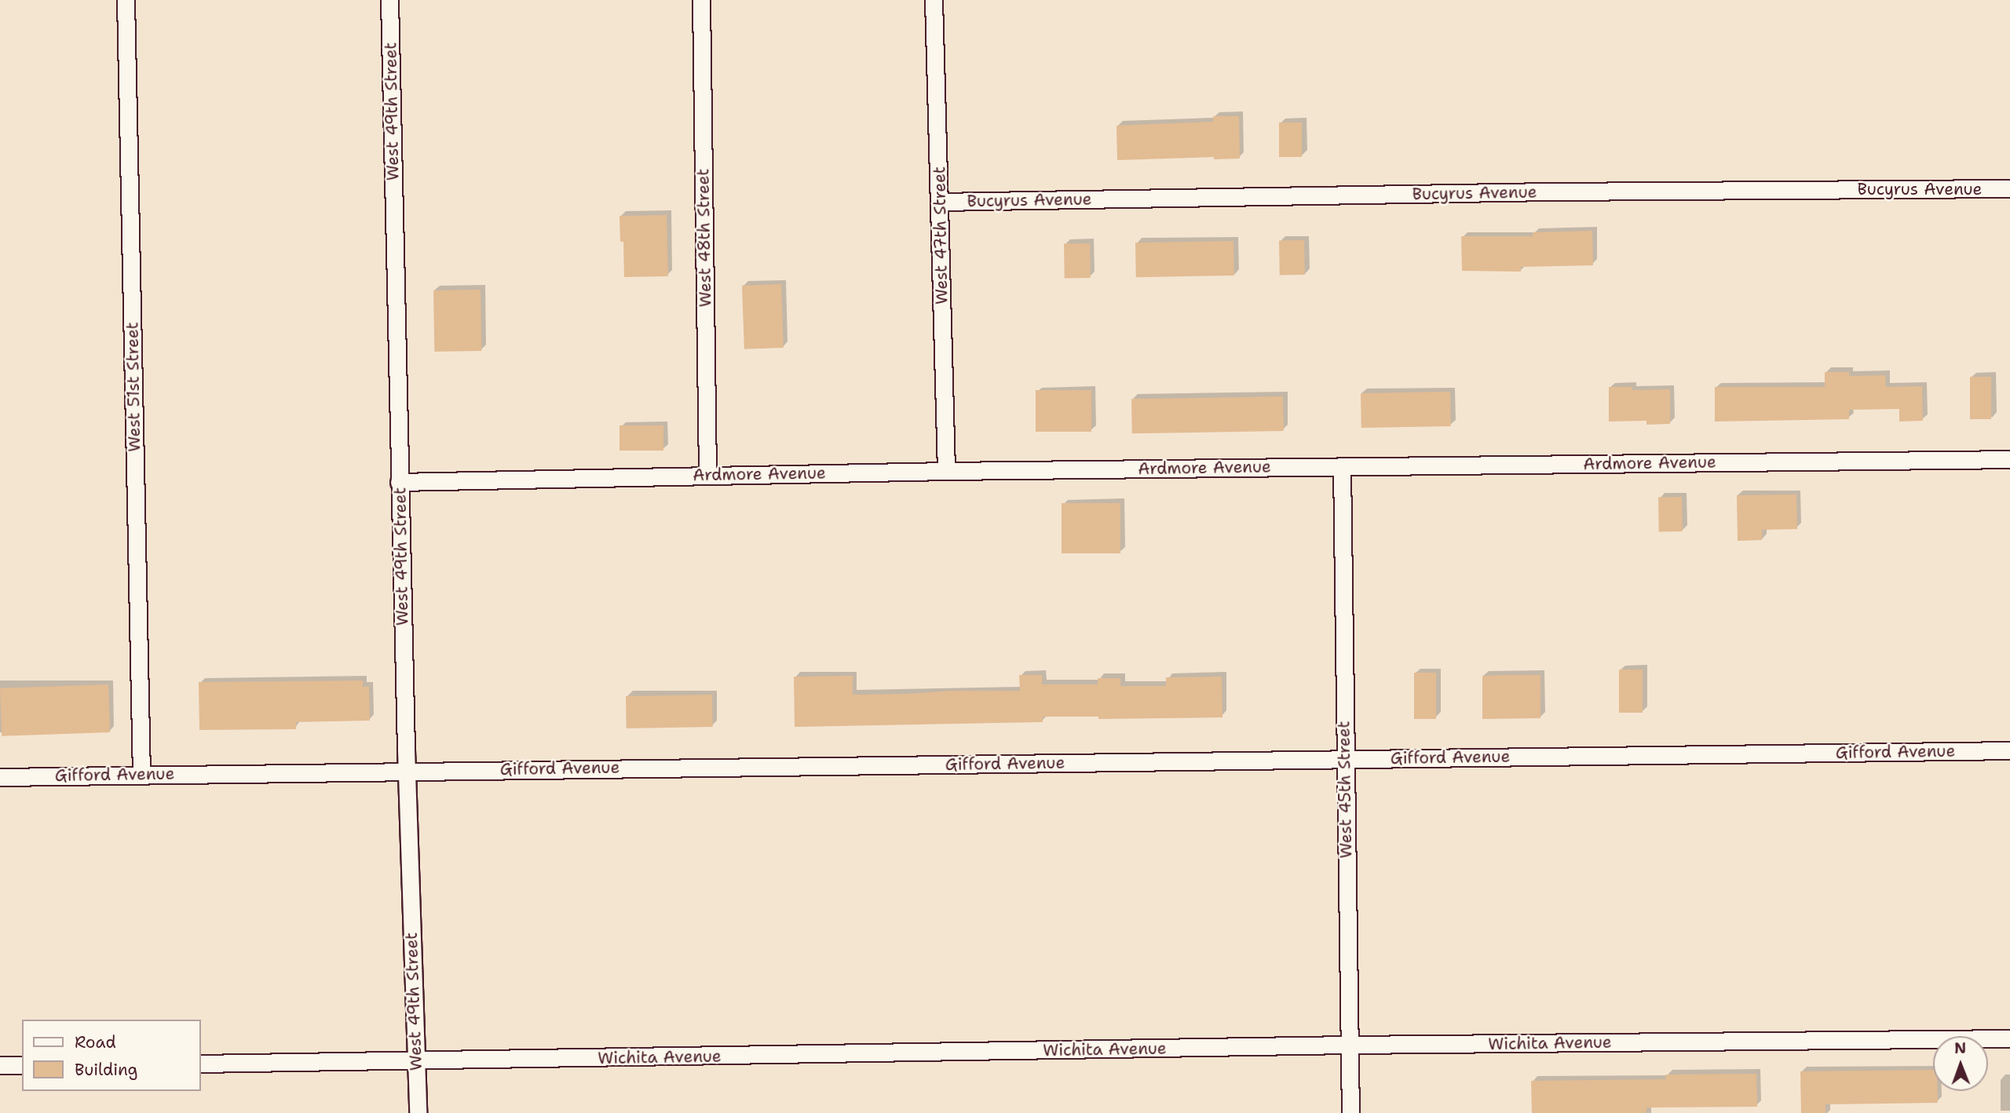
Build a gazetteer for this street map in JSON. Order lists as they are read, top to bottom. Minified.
{"streets":{"street":["West 49th Street","Bucyrus Avenue","West 47th Street","West 48th Street","West 51st Street","Ardmore Avenue","Gifford Avenue","West 45th Street","Wichita Avenue"]},"crossings":[["West 49th Street","Ardmore Avenue"],["West 49th Street","Gifford Avenue"],["West 49th Street","Wichita Avenue"],["Bucyrus Avenue","West 47th Street"],["West 47th Street","Ardmore Avenue"],["West 48th Street","Ardmore Avenue"],["West 51st Street","Gifford Avenue"],["Ardmore Avenue","West 45th Street"],["Gifford Avenue","West 45th Street"],["West 45th Street","Wichita Avenue"]],"legend":["Road","Building"],"north":"top"}
